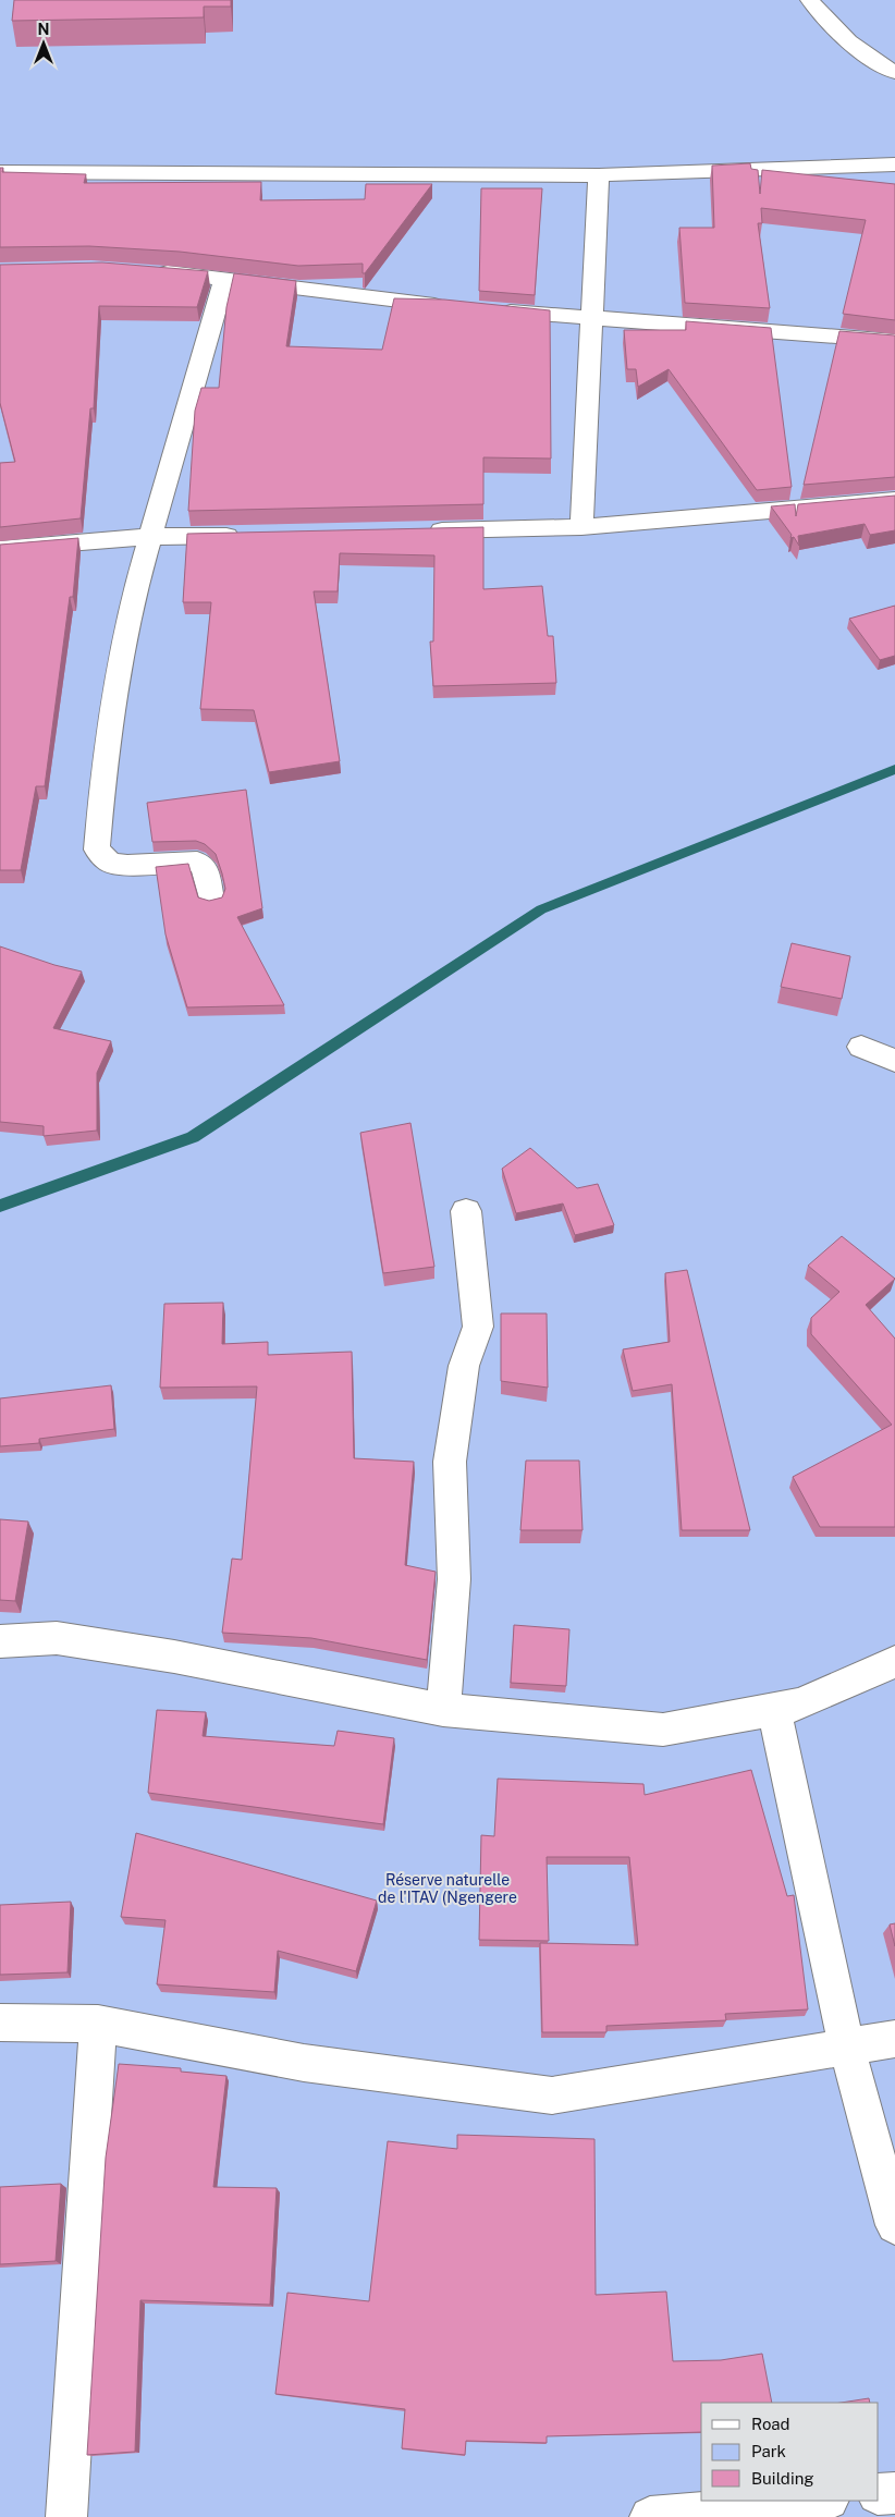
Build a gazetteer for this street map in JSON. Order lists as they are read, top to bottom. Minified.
{"parks":["Réserve naturelle de l'ITAV (Ngengere"],"legend":["Road","Park","Building"],"north":"top"}
